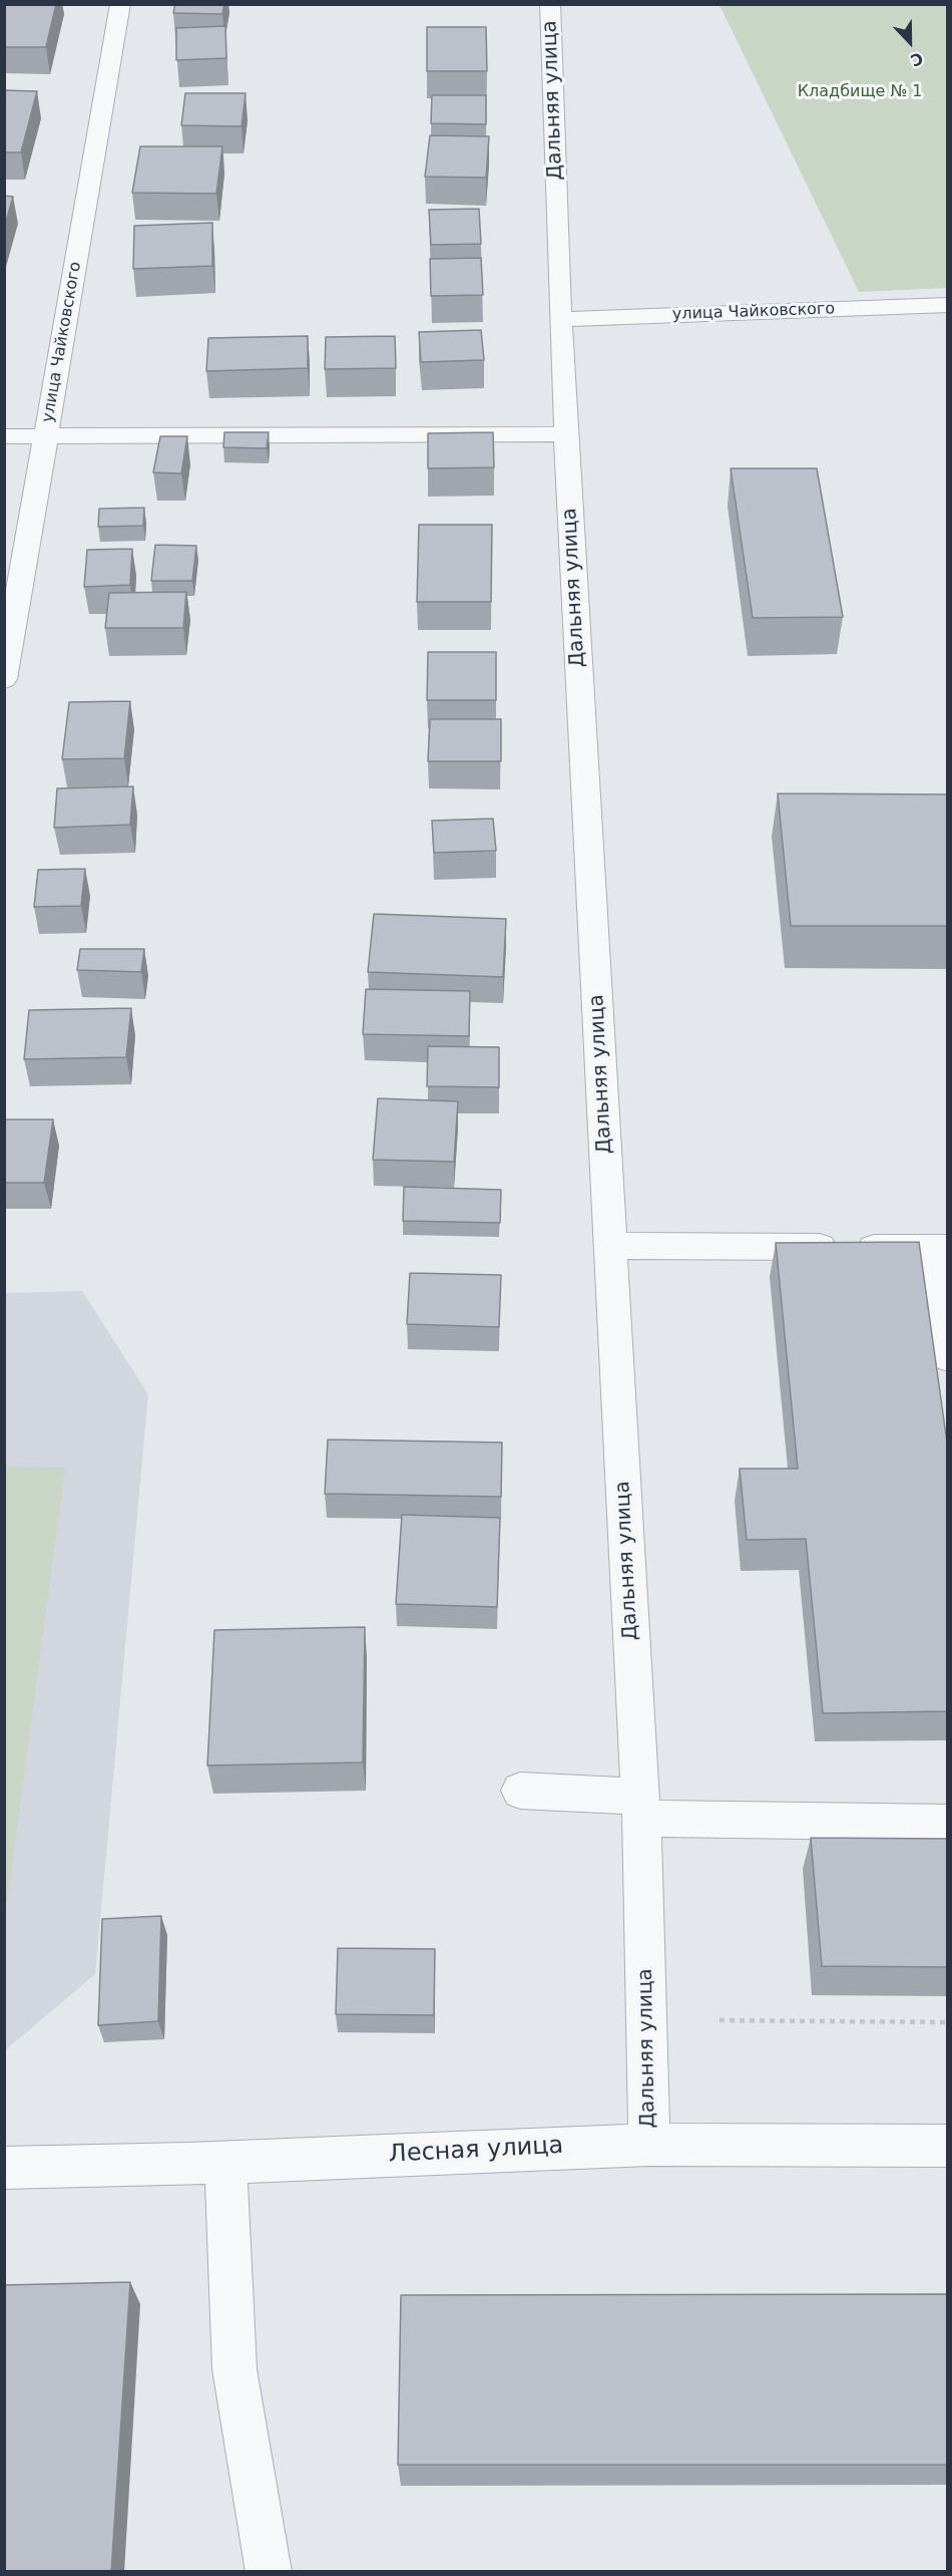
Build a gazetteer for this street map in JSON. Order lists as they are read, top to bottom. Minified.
{"streets":{"street":["Дальняя улица","улица Чайковского","Лесная улица"]},"crossings":[["Дальняя улица","улица Чайковского"],["Дальняя улица","Лесная улица"]],"parks":["Кладбище № 1"],"north":"bottom"}
